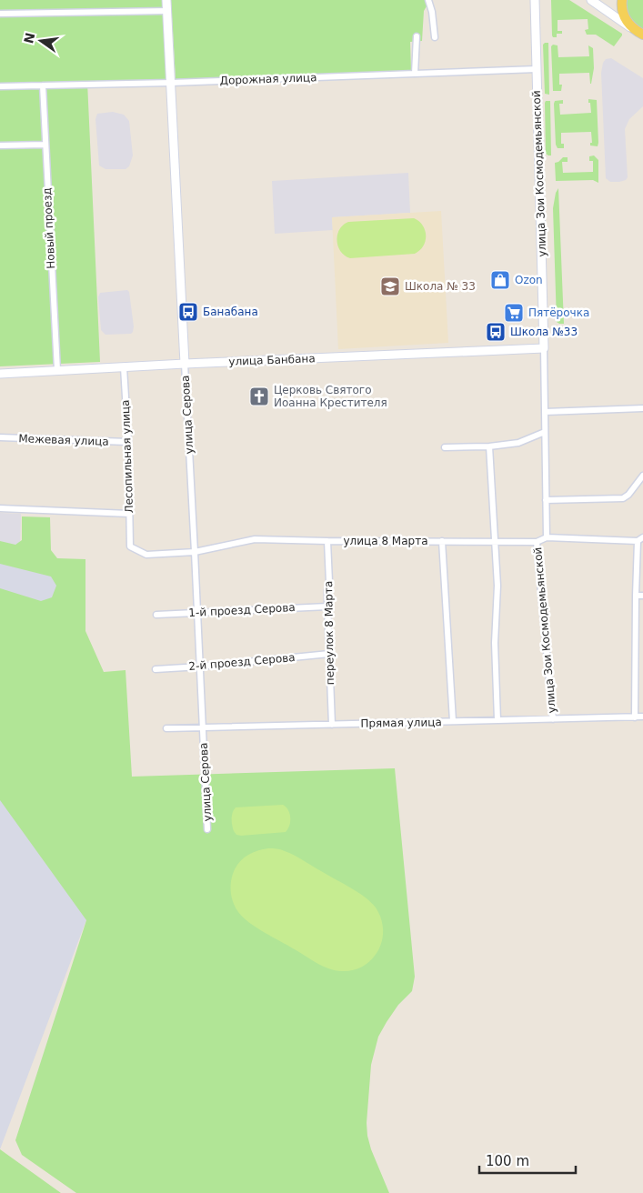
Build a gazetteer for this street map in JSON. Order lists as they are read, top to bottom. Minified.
{"streets":{"street":["Дорожная улица","улица Зои Космодемьянской","Новый проезд","улица Банбана","улица Серова","Межевая улица","Лесопильная улица","улица 8 Марта","1-й проезд Серова","переулок 8 Марта","2-й проезд Серова","Прямая улица"]},"crossings":[["Дорожная улица","улица Зои Космодемьянской"],["Дорожная улица","Новый проезд"],["Дорожная улица","улица Серова"],["улица Зои Космодемьянской","улица Банбана"],["улица Зои Космодемьянской","улица 8 Марта"],["улица Зои Космодемьянской","Прямая улица"],["Новый проезд","улица Банбана"],["улица Банбана","улица Серова"],["улица Банбана","Лесопильная улица"],["улица Серова","улица 8 Марта"],["улица Серова","1-й проезд Серова"],["улица Серова","2-й проезд Серова"],["улица Серова","Прямая улица"],["Межевая улица","Лесопильная улица"],["Лесопильная улица","улица 8 Марта"],["улица 8 Марта","переулок 8 Марта"],["1-й проезд Серова","переулок 8 Марта"],["переулок 8 Марта","2-й проезд Серова"],["переулок 8 Марта","Прямая улица"]],"places":{"shop":["Ozon"],"school or university":["Школа № 33"],"bus stop":["Банабана","Школа №33"],"supermarket":["Пятёрочка"],"church":["Церковь Святого Иоанна Крестителя"]},"scale_bar":"100 m","north":"left"}
